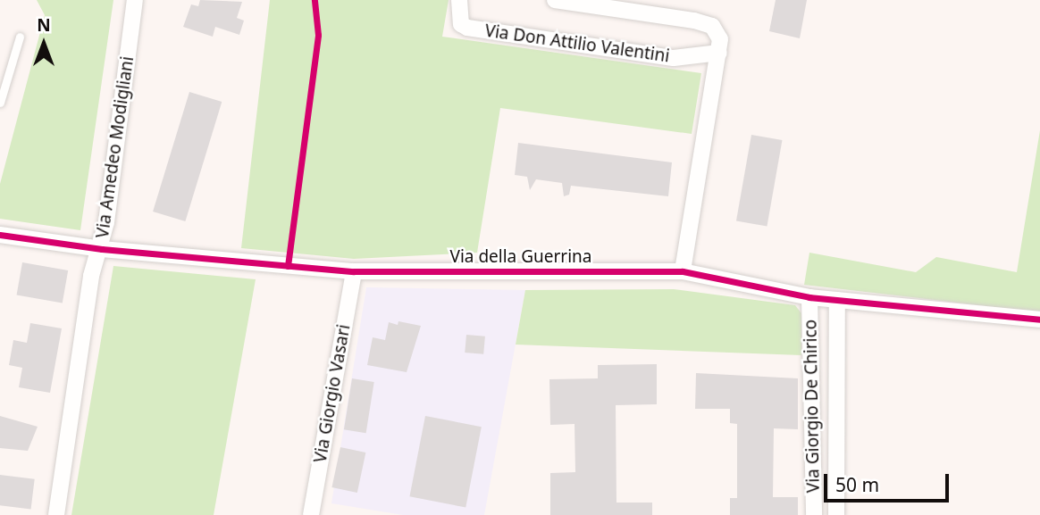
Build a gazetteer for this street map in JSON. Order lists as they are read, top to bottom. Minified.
{"streets":{"street":["Via Don Attilio Valentini","Via Amedeo Modigliani","Via della Guerrina","Via Giorgio Vasari","Via Giorgio De Chirico"]},"crossings":[["Via Amedeo Modigliani","Via della Guerrina"],["Via della Guerrina","Via Giorgio Vasari"],["Via della Guerrina","Via Giorgio De Chirico"]],"scale_bar":"50 m","north":"top"}
